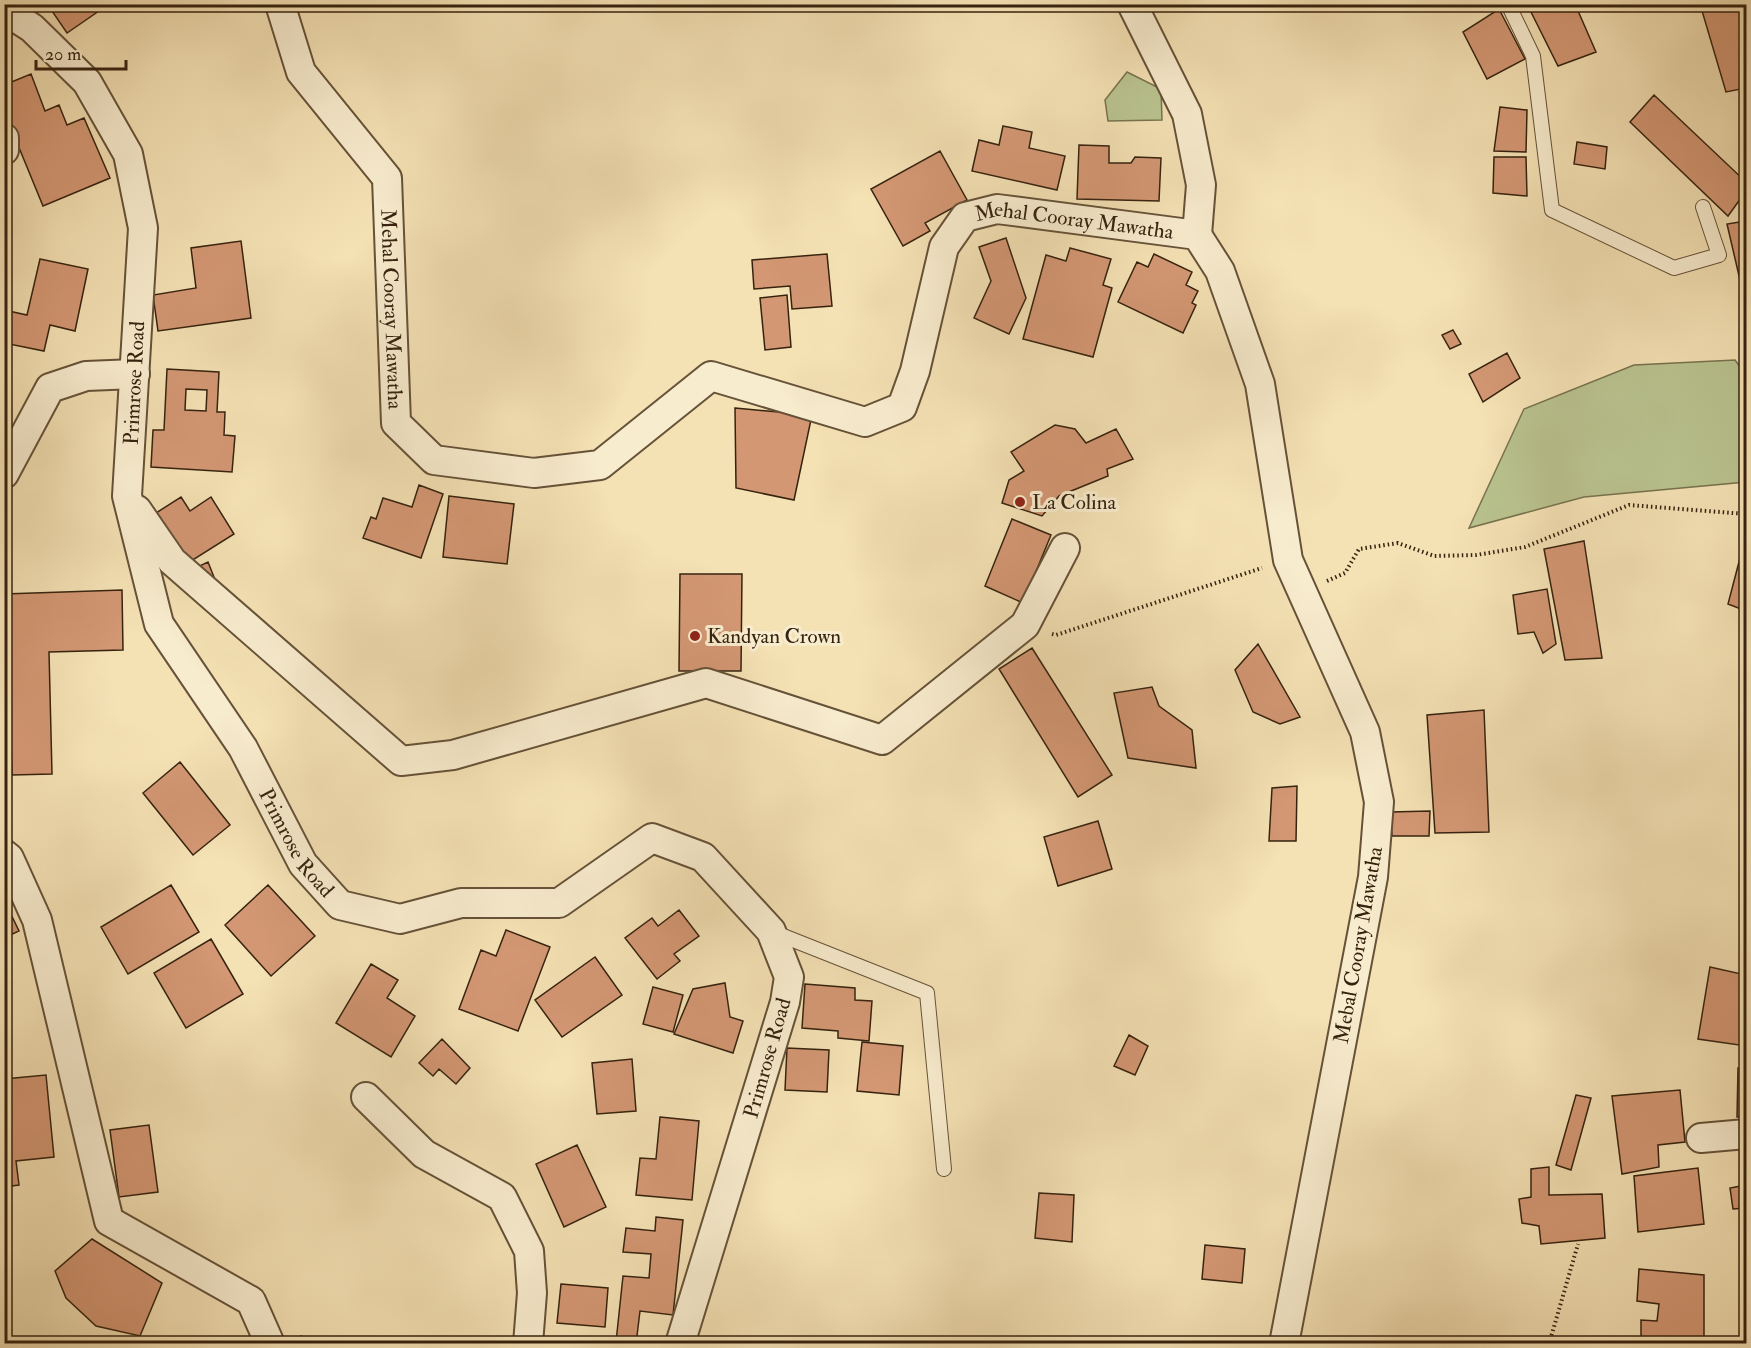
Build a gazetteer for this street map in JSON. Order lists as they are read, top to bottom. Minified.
{"streets":{"street":["Mehal Cooray Mawatha","Primrose Road","Mebal Cooray Mawatha"]},"crossings":[["Mehal Cooray Mawatha","Mebal Cooray Mawatha"]],"places":["La Colina","Kandyan Crown"],"scale_bar":"20 m"}
